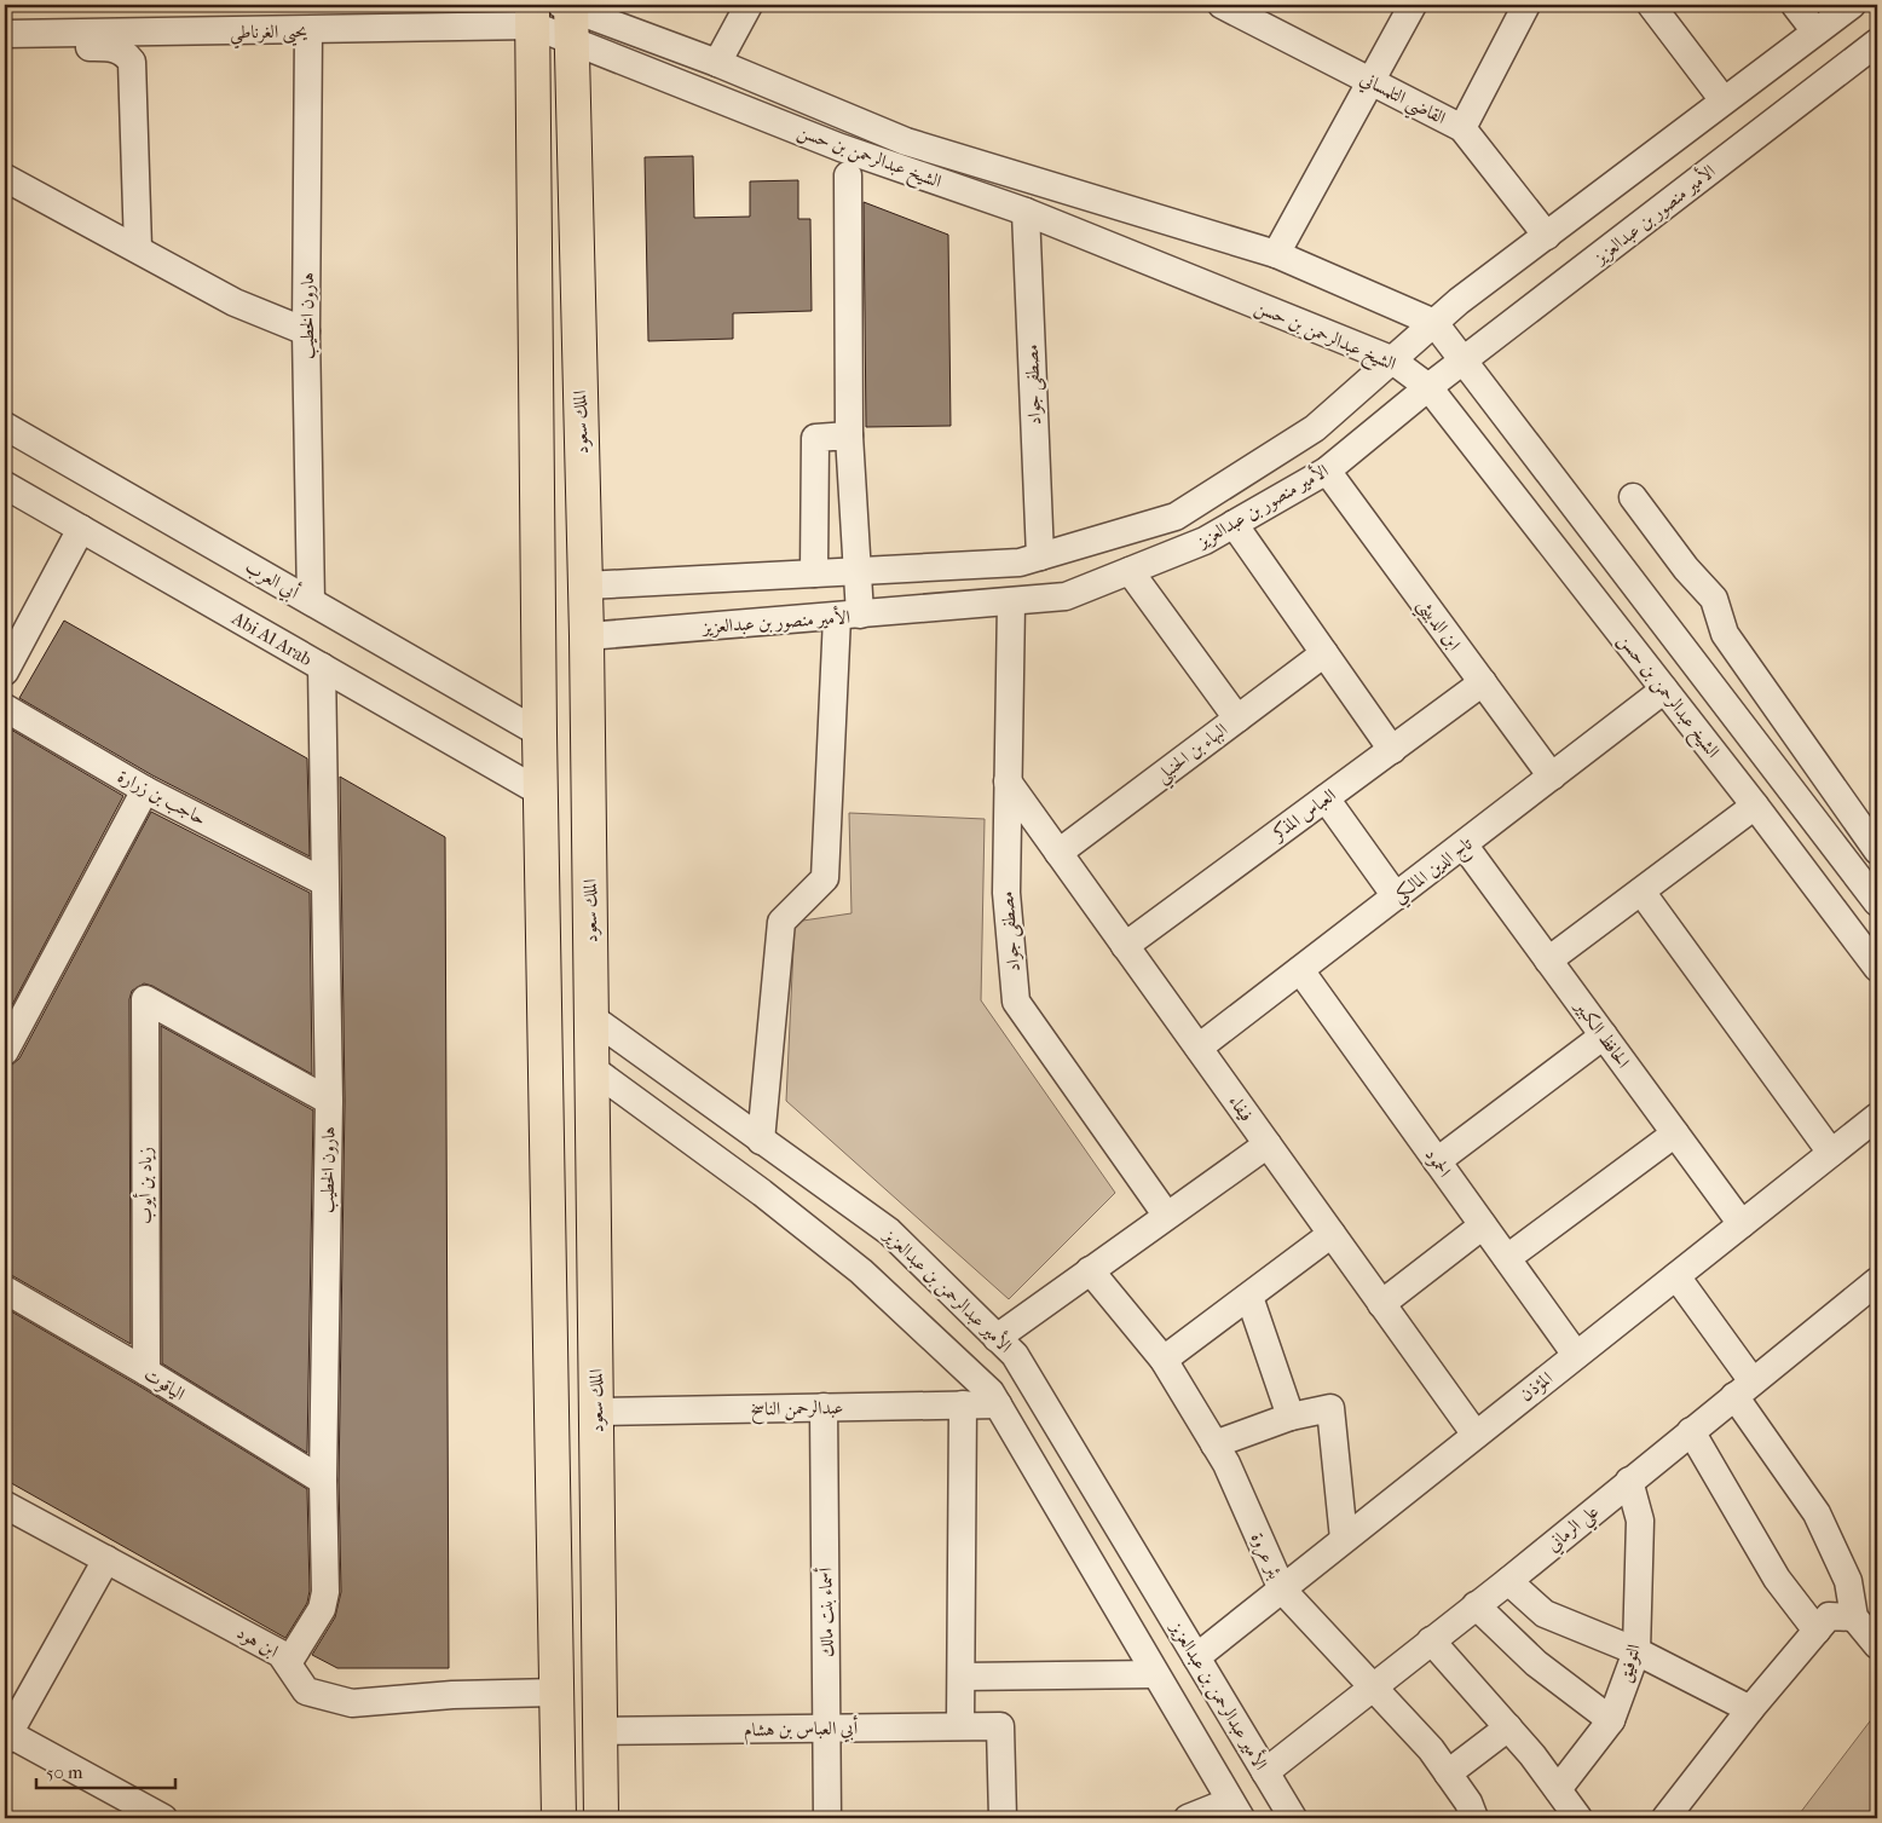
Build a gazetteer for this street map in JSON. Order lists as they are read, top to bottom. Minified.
{"streets":{"main road":["الملك سعود"],"street":["يحيى الغرناطي","القاضي التلمساني","الشيخ عبدالرحمن بن حسن","الأمير منصور بن عبدالعزيز","هارون الخطيب","مصطفى جواد","أبي العرب","ابن الدبيثي","Abi Al Arab","البهاء بن الحنبلي","حاجب بن زرارة","العباس المذكر","تاج الدين المالكي","الحافظ الكبير","فيفاء","الحمود","زياد بن أيوب","الأمير عبدالرحمن بن عبدالعزيز","الياقوت","المؤذن","عبدالرحمن الناسخ","علي الرماني","بئر عروة","أسماء بنت مالك","ابن هود","التوفيق","أبي العباس بن هشام"]},"crossings":[["يحيى الغرناطي","الشيخ عبدالرحمن بن حسن"],["يحيى الغرناطي","هارون الخطيب"],["القاضي التلمساني","الأمير منصور بن عبدالعزيز"],["الشيخ عبدالرحمن بن حسن","الأمير منصور بن عبدالعزيز"],["الشيخ عبدالرحمن بن حسن","مصطفى جواد"],["الشيخ عبدالرحمن بن حسن","الملك سعود"],["الشيخ عبدالرحمن بن حسن","تاج الدين المالكي"],["الأمير منصور بن عبدالعزيز","مصطفى جواد"],["الأمير منصور بن عبدالعزيز","الملك سعود"],["الأمير منصور بن عبدالعزيز","ابن الدبيثي"],["هارون الخطيب","أبي العرب"],["هارون الخطيب","Abi Al Arab"],["هارون الخطيب","حاجب بن زرارة"],["هارون الخطيب","زياد بن أيوب"],["هارون الخطيب","الياقوت"],["هارون الخطيب","ابن هود"],["مصطفى جواد","فيفاء"],["الملك سعود","الأمير عبدالرحمن بن عبدالعزيز"],["الملك سعود","عبدالرحمن الناسخ"],["الملك سعود","أبي العباس بن هشام"],["ابن الدبيثي","العباس المذكر"],["ابن الدبيثي","تاج الدين المالكي"],["البهاء بن الحنبلي","فيفاء"],["العباس المذكر","فيفاء"],["تاج الدين المالكي","الحافظ الكبير"],["تاج الدين المالكي","فيفاء"],["تاج الدين المالكي","الحمود"],["الحافظ الكبير","المؤذن"],["فيفاء","المؤذن"],["الحمود","المؤذن"],["زياد بن أيوب","الياقوت"],["الأمير عبدالرحمن بن عبدالعزيز","المؤذن"],["الأمير عبدالرحمن بن عبدالعزيز","علي الرماني"],["المؤذن","بئر عروة"],["عبدالرحمن الناسخ","أسماء بنت مالك"],["علي الرماني","بئر عروة"],["علي الرماني","التوفيق"],["أسماء بنت مالك","أبي العباس بن هشام"]],"scale_bar":"50 m"}
